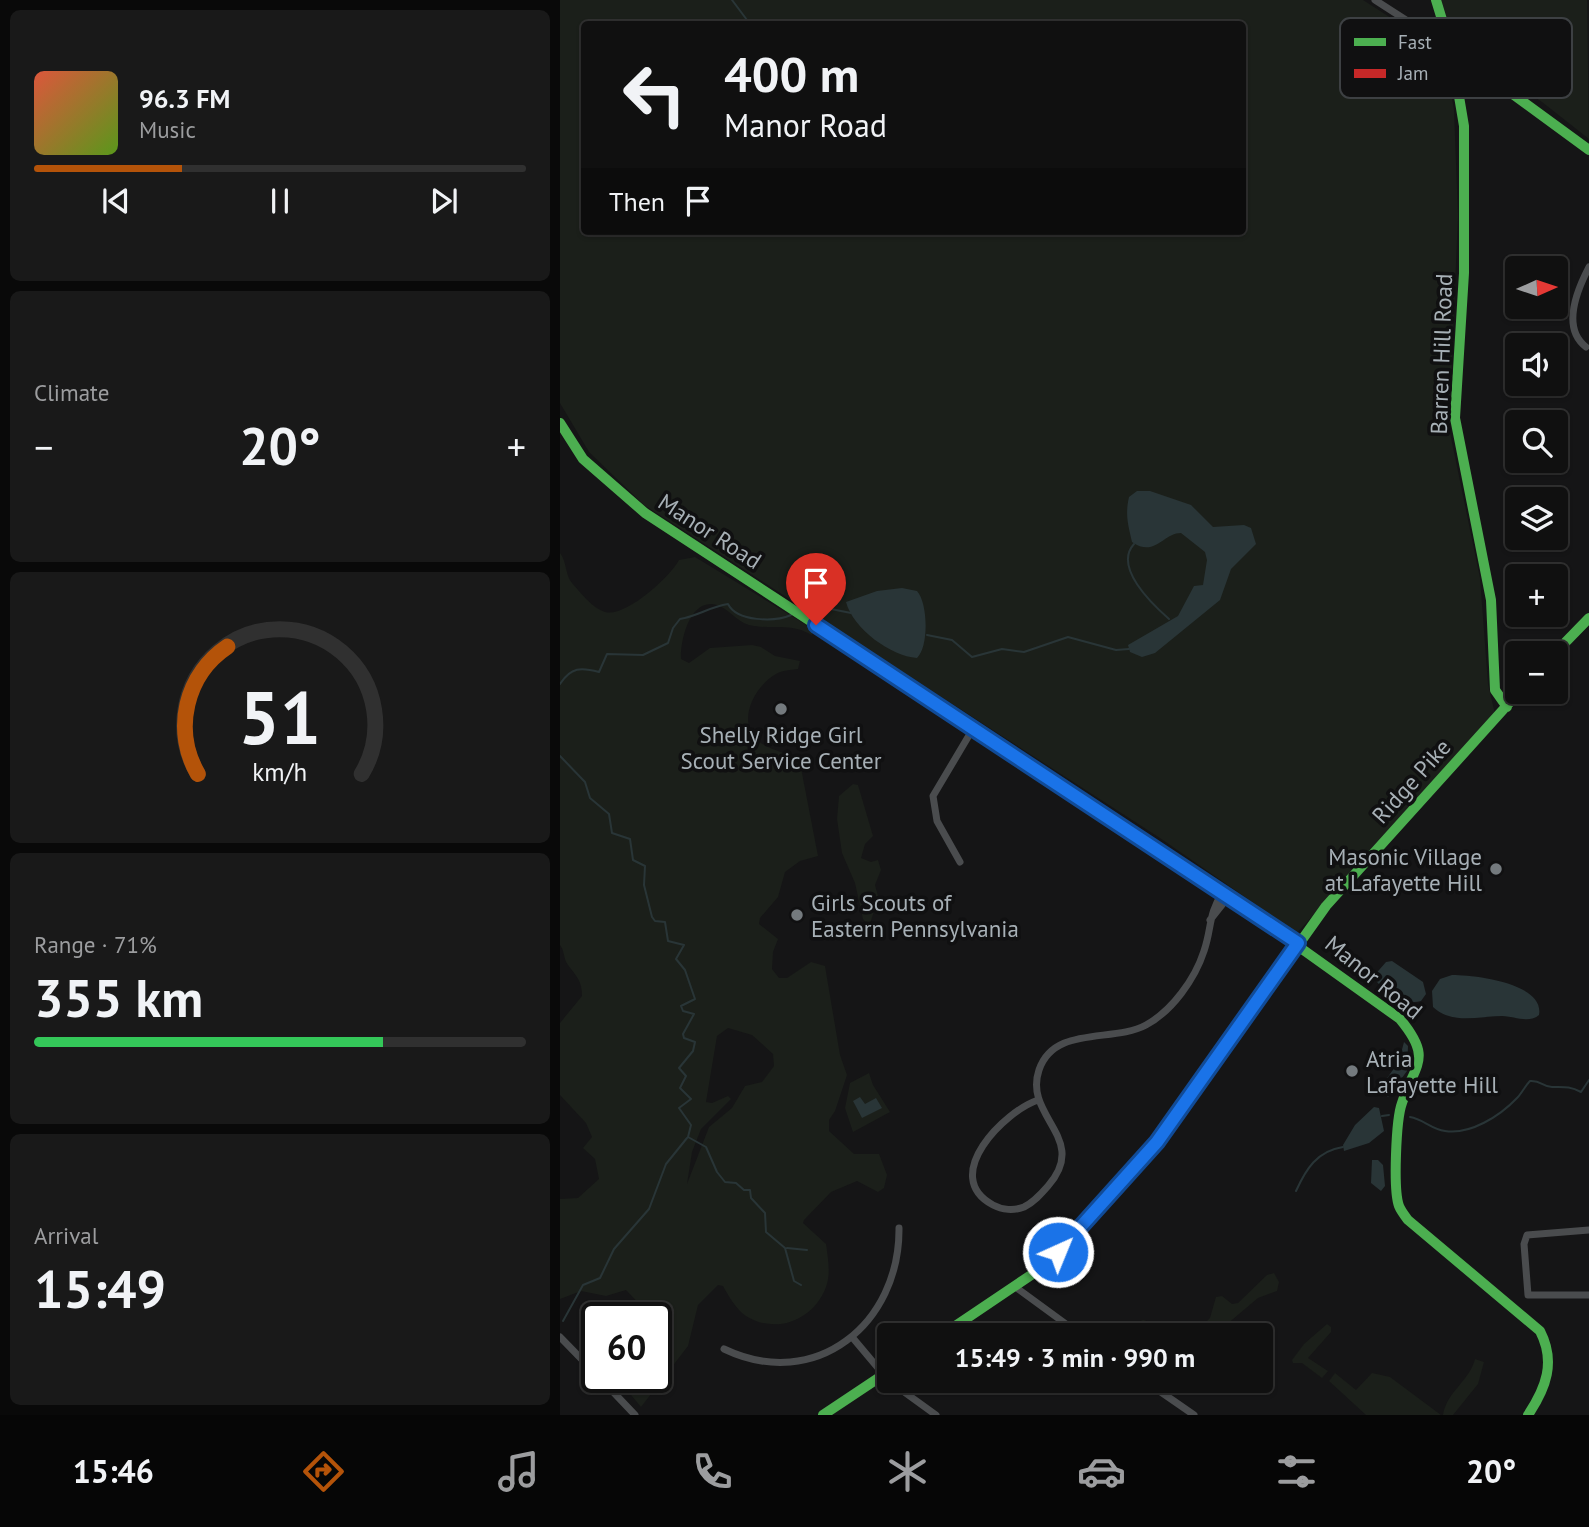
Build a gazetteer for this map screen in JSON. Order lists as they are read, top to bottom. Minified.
{"streets":{"street":["Barren Hill Road","Manor Road","Ridge Pike"]},"crossings":[["Barren Hill Road","Ridge Pike"],["Manor Road","Ridge Pike"]],"places":["Shelly Ridge Girl Scout Service Center","Masonic Village at Lafayette Hill","Girls Scouts of Eastern Pennsylvania","Atria Lafayette Hill"],"legend":["Fast","Jam"],"north":"right","page":{"turn":["400 m","Manor Road"],"song":["96.3 FM","Music"],"then":"Then","map_buttons":["+","−"],"tile":["Climate",["Range · 71%","355 km"],["Arrival","15:49"]],"heat":["−","20°","+"],"limit":"60","trip":"15:49 · 3 min · 990 m","tabs":["15:46","20°"],"gauge":["51","km/h"]}}
